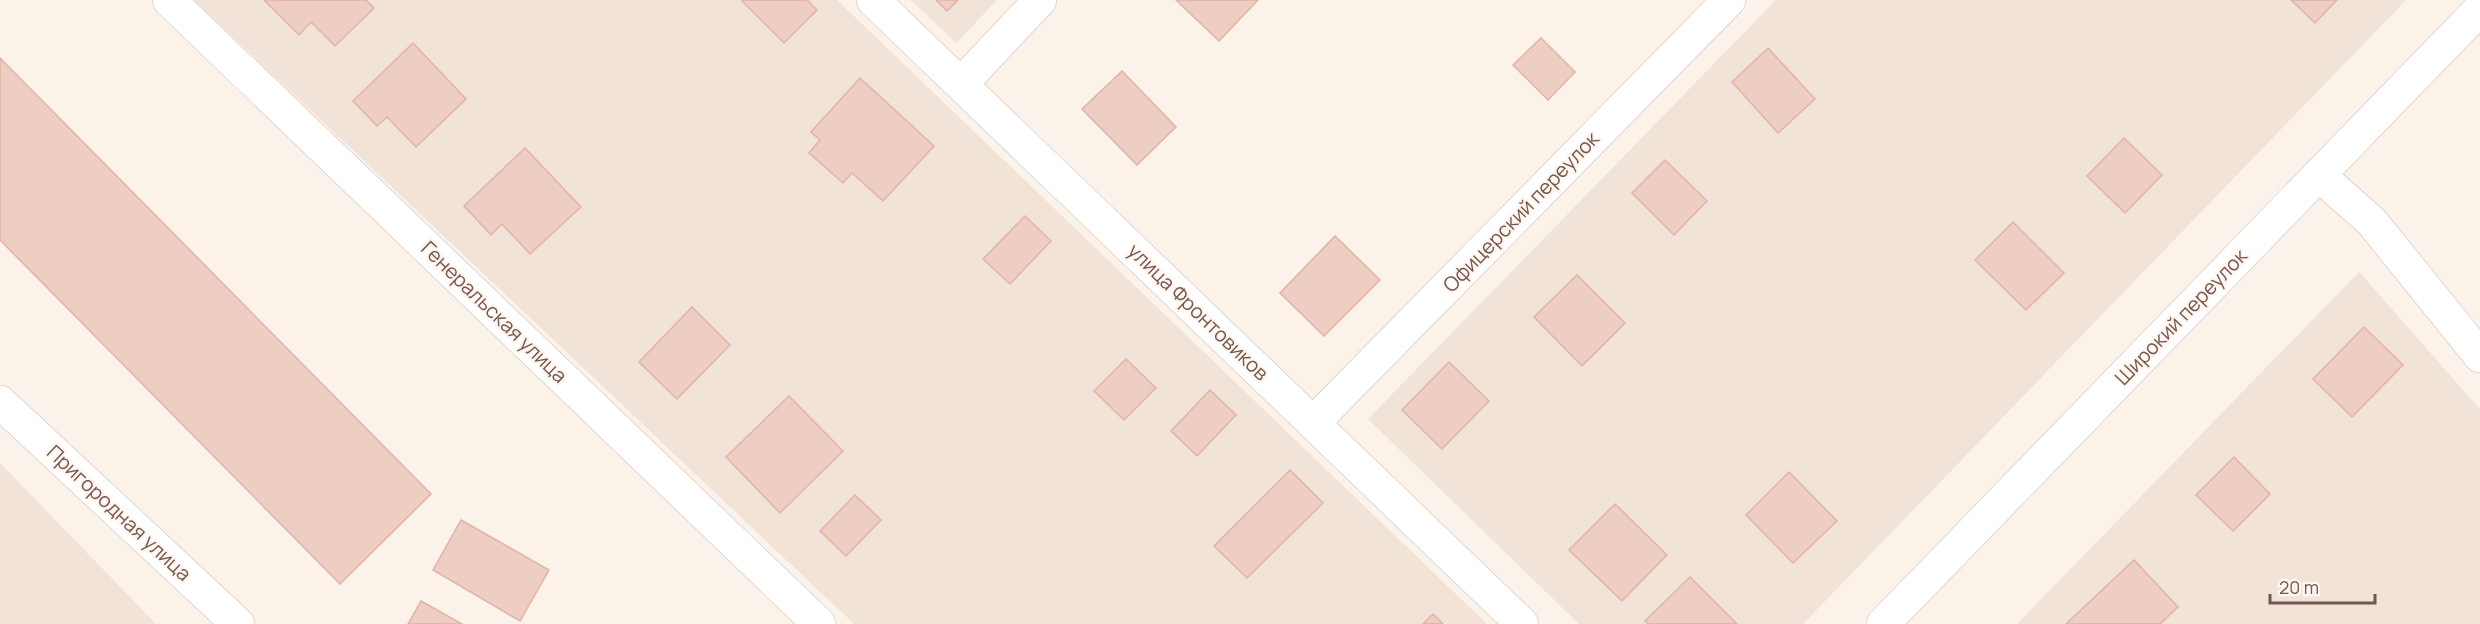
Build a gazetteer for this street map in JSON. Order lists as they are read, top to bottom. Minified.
{"streets":{"street":["Офицерский переулок","Генеральская улица","улица Фронтовиков","Широкий переулок","Пригородная улица"]},"crossings":[["Офицерский переулок","улица Фронтовиков"]],"scale_bar":"20 m"}
